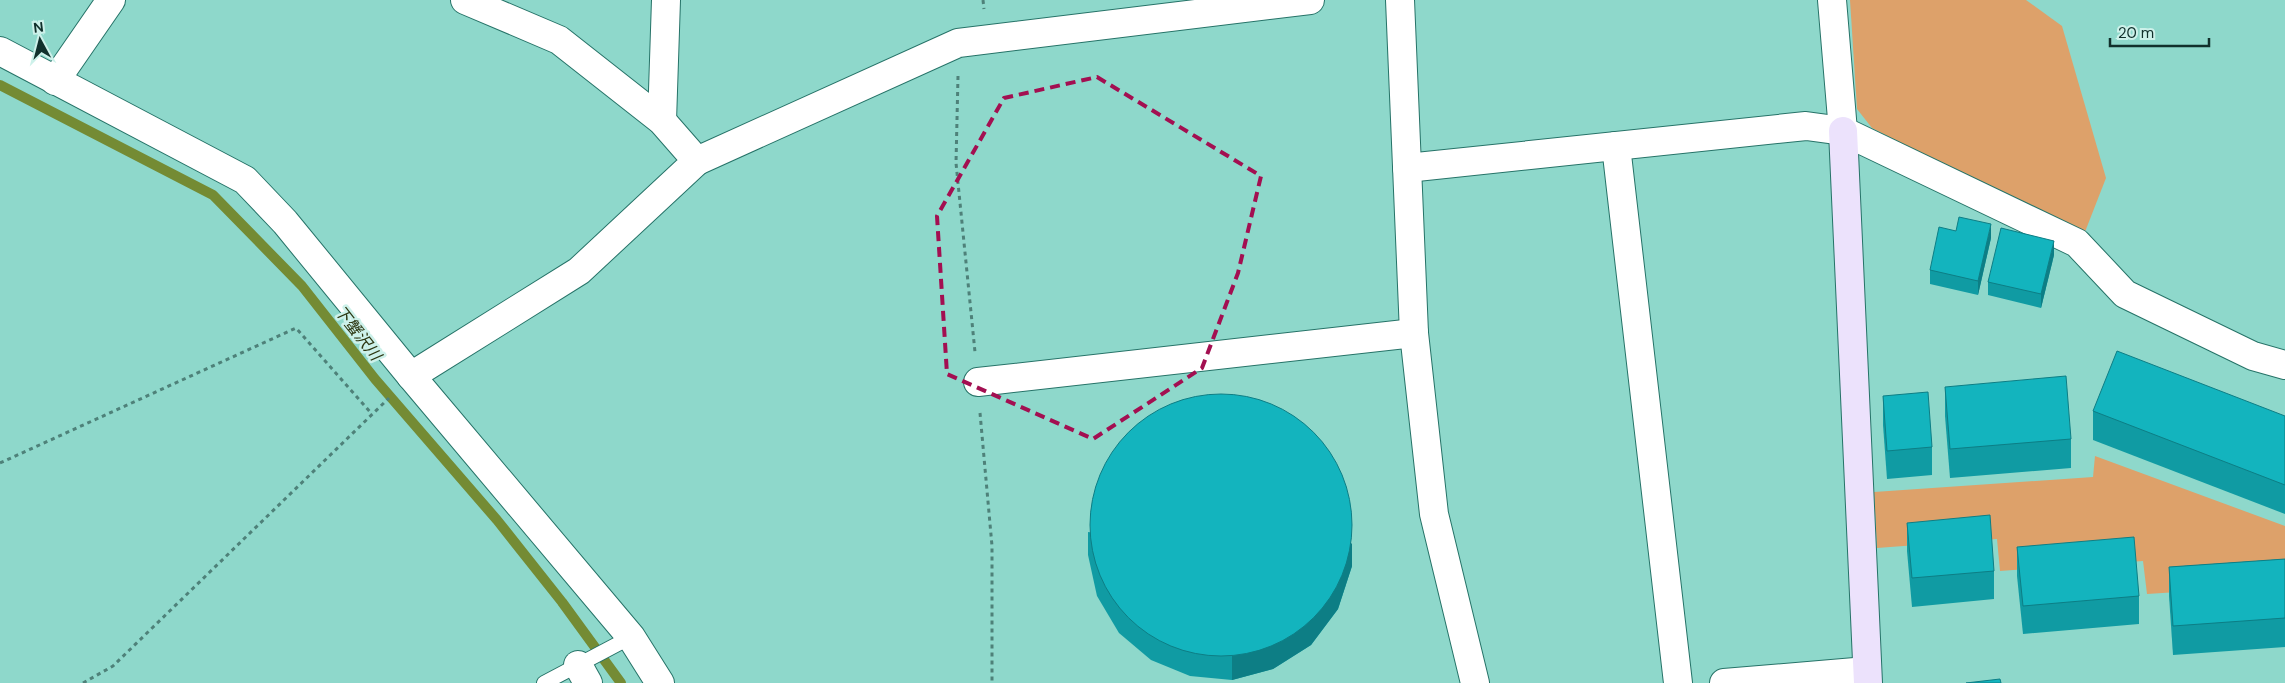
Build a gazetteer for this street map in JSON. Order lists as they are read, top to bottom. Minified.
{"water":["下蟹沢川"],"scale_bar":"20 m","north":"top"}
